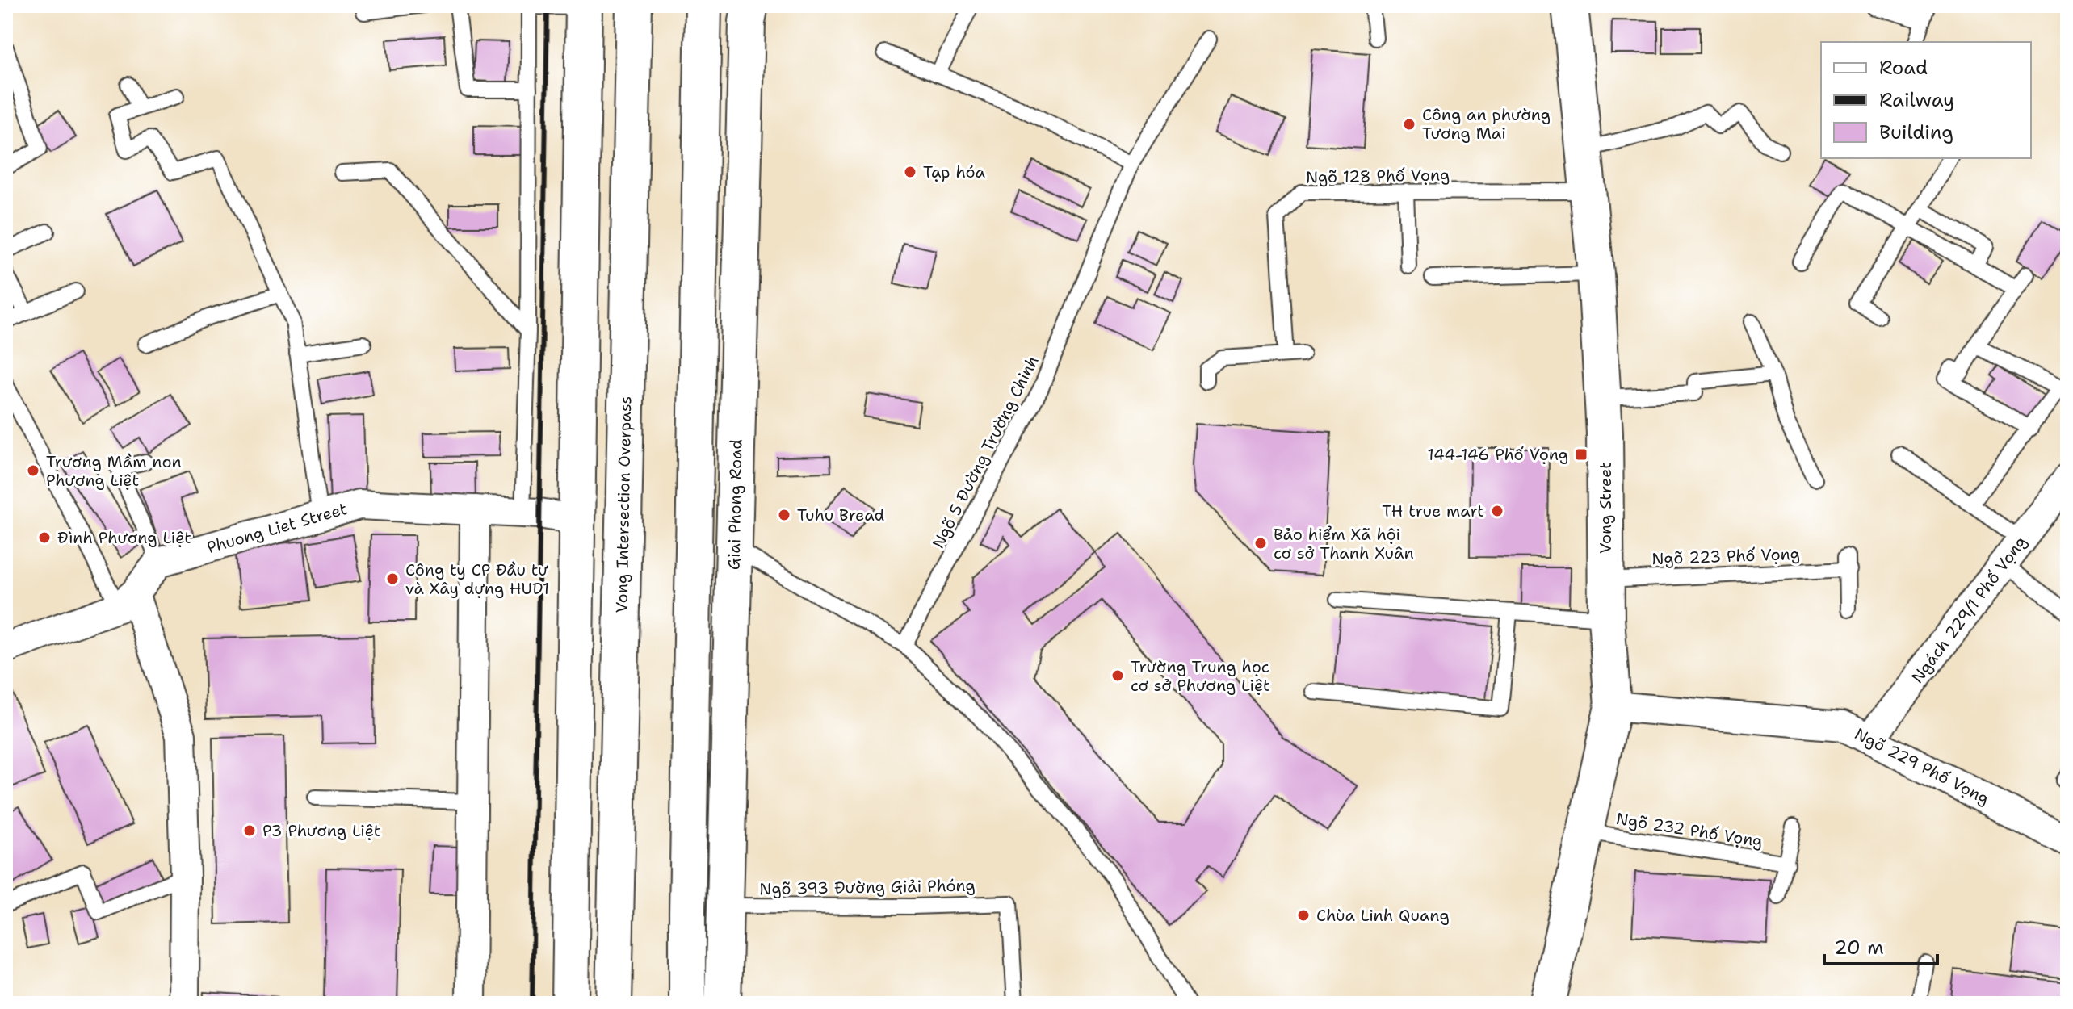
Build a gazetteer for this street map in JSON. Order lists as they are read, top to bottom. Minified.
{"streets":{"main road":["Vong Intersection Overpass","Giai Phong Road","Vong Street"],"street":["Phuong Liet Street","Ngách 229/1 Phố Vọng","Ngõ 229 Phố Vọng"],"lane":["Ngõ 128 Phố Vọng","Ngõ 5 Đường Trường Chinh","Ngõ 223 Phố Vọng","Ngõ 232 Phố Vọng","Ngõ 393 Đường Giải Phóng"]},"crossings":[["Ngõ 128 Phố Vọng","Vong Street"],["Giai Phong Road","Ngõ 393 Đường Giải Phóng"],["Vong Street","Ngõ 223 Phố Vọng"],["Vong Street","Ngõ 229 Phố Vọng"],["Vong Street","Ngõ 232 Phố Vọng"],["Ngách 229/1 Phố Vọng","Ngõ 229 Phố Vọng"]],"places":{"other":["Công an phường Tương Mai","Tạp hóa","Trương Mầm non Phương Liệt","TH true mart","Tuhu Bread","Đình Phương Liệt","Bảo hiểm Xã hội cơ sở Thanh Xuân","Công ty CP Đầu tư và Xây dựng HUD1","Trường Trung học cơ sở Phương Liệt","P3 Phương Liệt","Chùa Linh Quang"],"transit":["144-146 Phố Vọng"]},"legend":["Road","Railway","Building"],"scale_bar":"20 m"}
